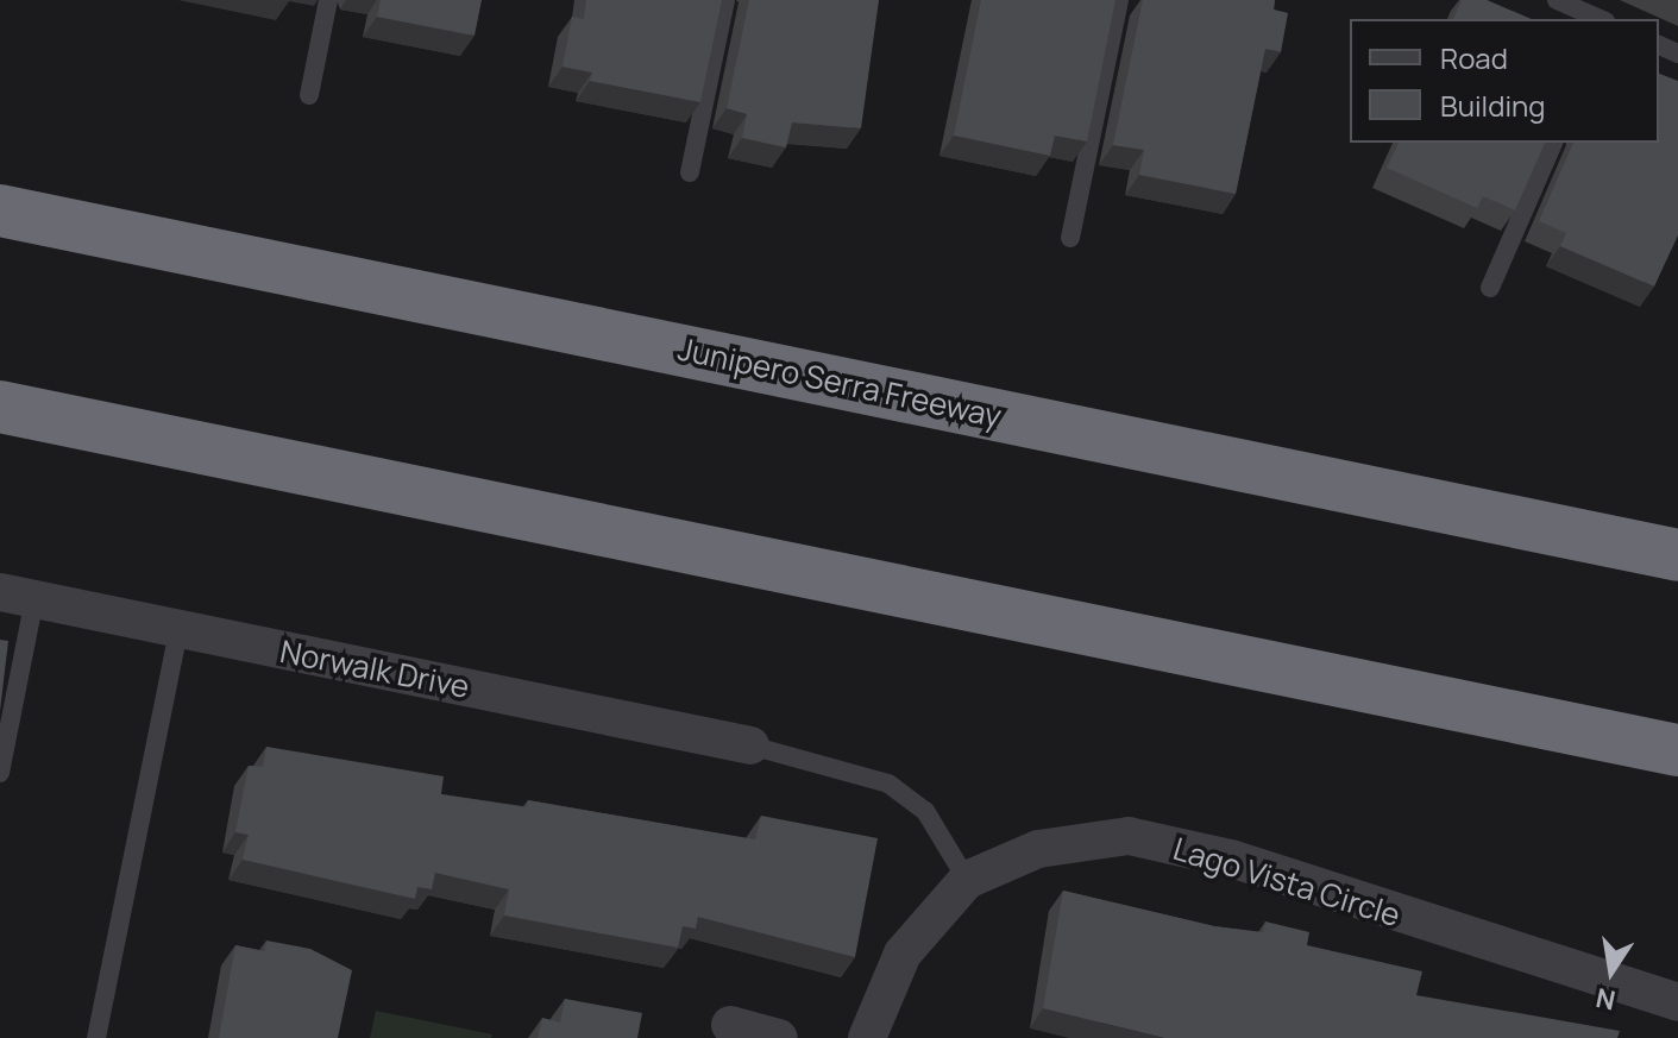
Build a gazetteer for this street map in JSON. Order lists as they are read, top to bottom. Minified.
{"streets":{"highway":["Junipero Serra Freeway"],"street":["Norwalk Drive","Lago Vista Circle"]},"legend":["Road","Building"],"north":"bottom"}
